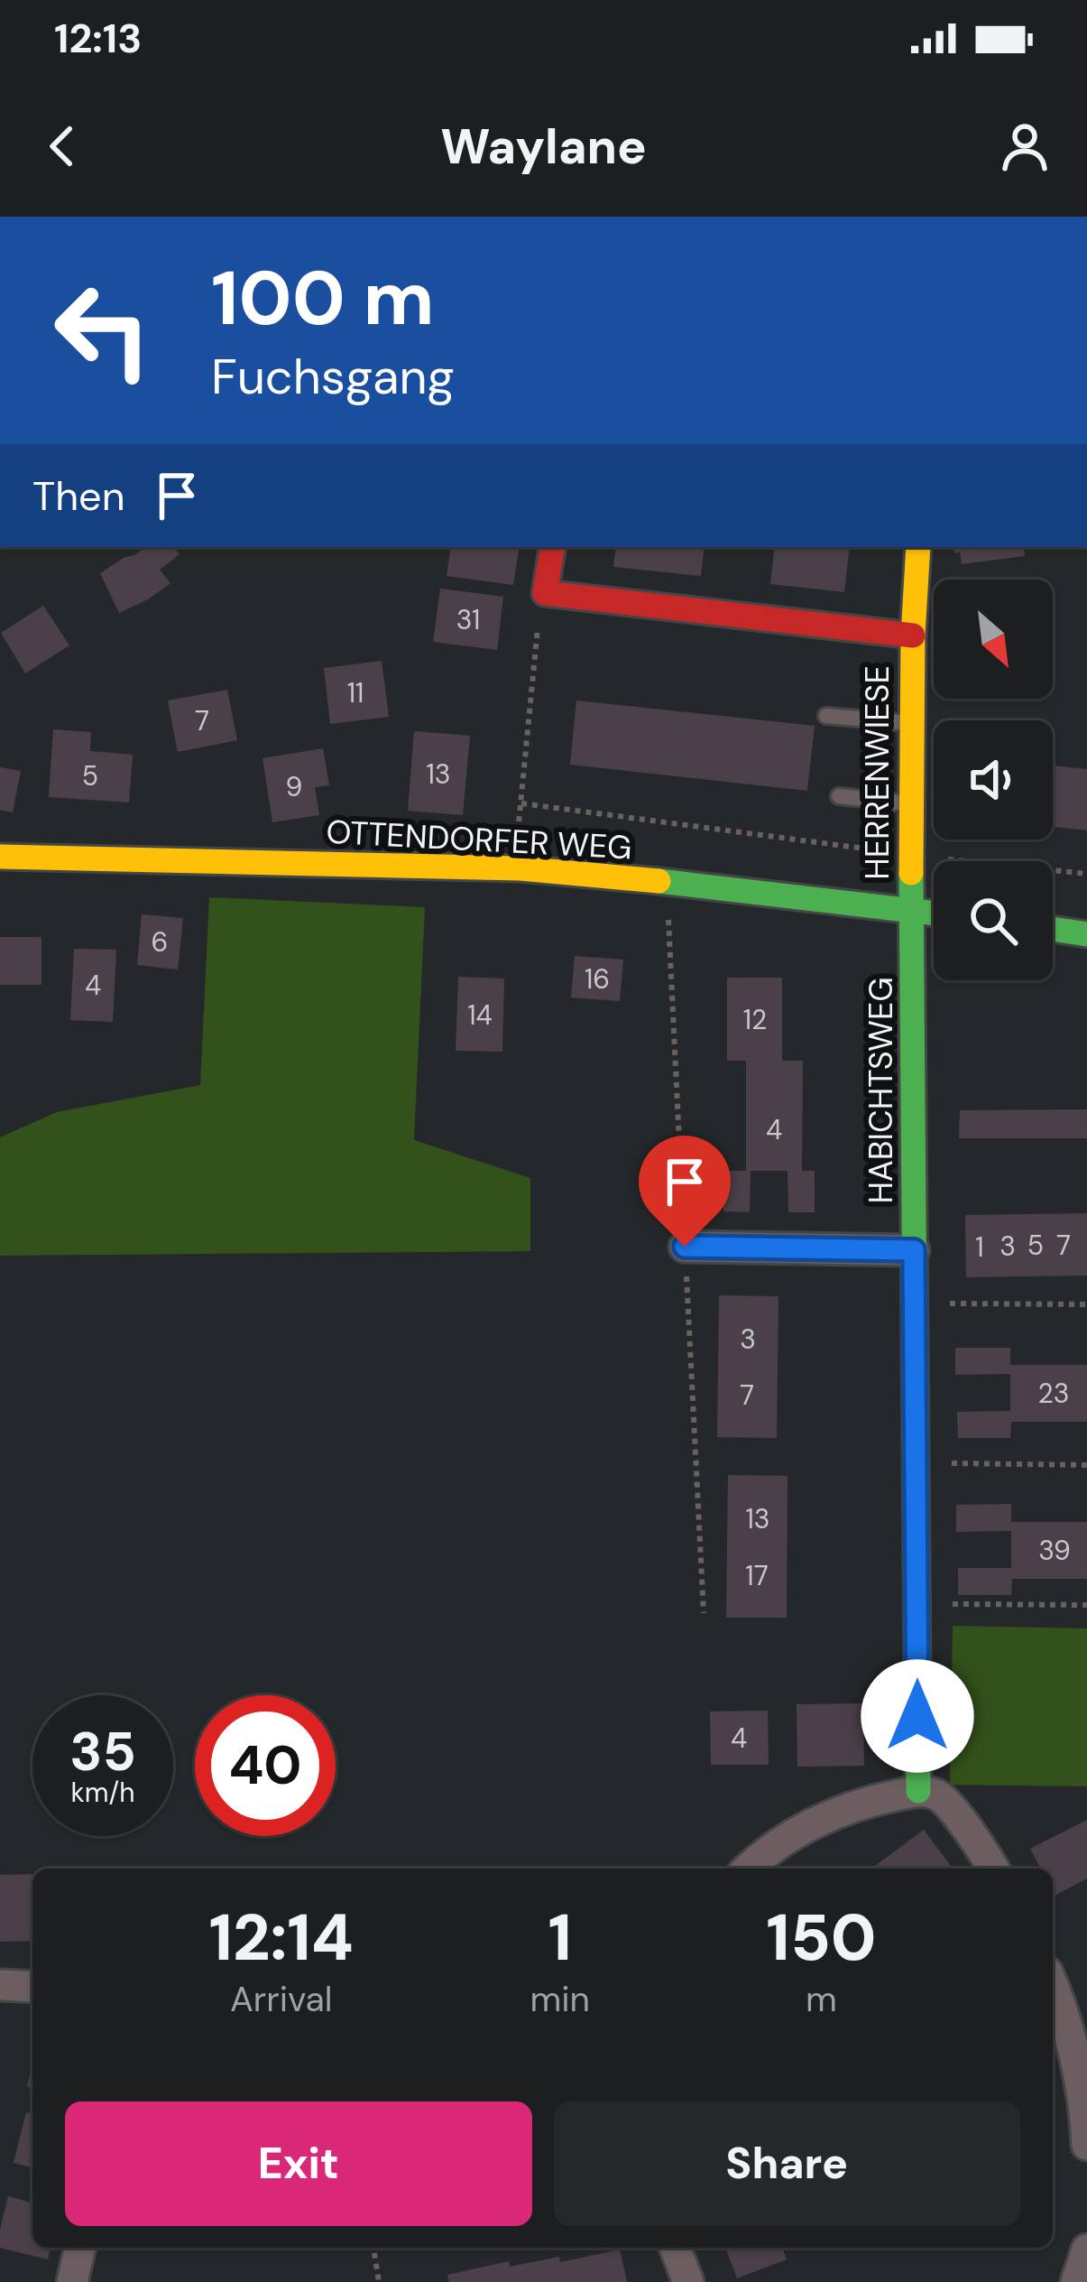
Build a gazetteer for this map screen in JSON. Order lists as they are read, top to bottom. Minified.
{"streets":{"street":["HERRENWIESE","OTTENDORFER WEG","HABICHTSWEG"]},"crossings":[["HERRENWIESE","OTTENDORFER WEG"],["HERRENWIESE","HABICHTSWEG"],["OTTENDORFER WEG","HABICHTSWEG"]],"house_numbers":["31","11","7","13","5","9","6","16","4","14","12","4","5","7","3","1","3","23","7","13","39","17","4"],"north":"bottom right","page":{"status":"12:13","header":"Waylane","turn":["100 m","Fuchsgang"],"then":"Then","speed":"35 km/h","limit":"40","eta":["12:14","Arrival","1","min","150","m"],"buttons":["Exit","Share"]}}
